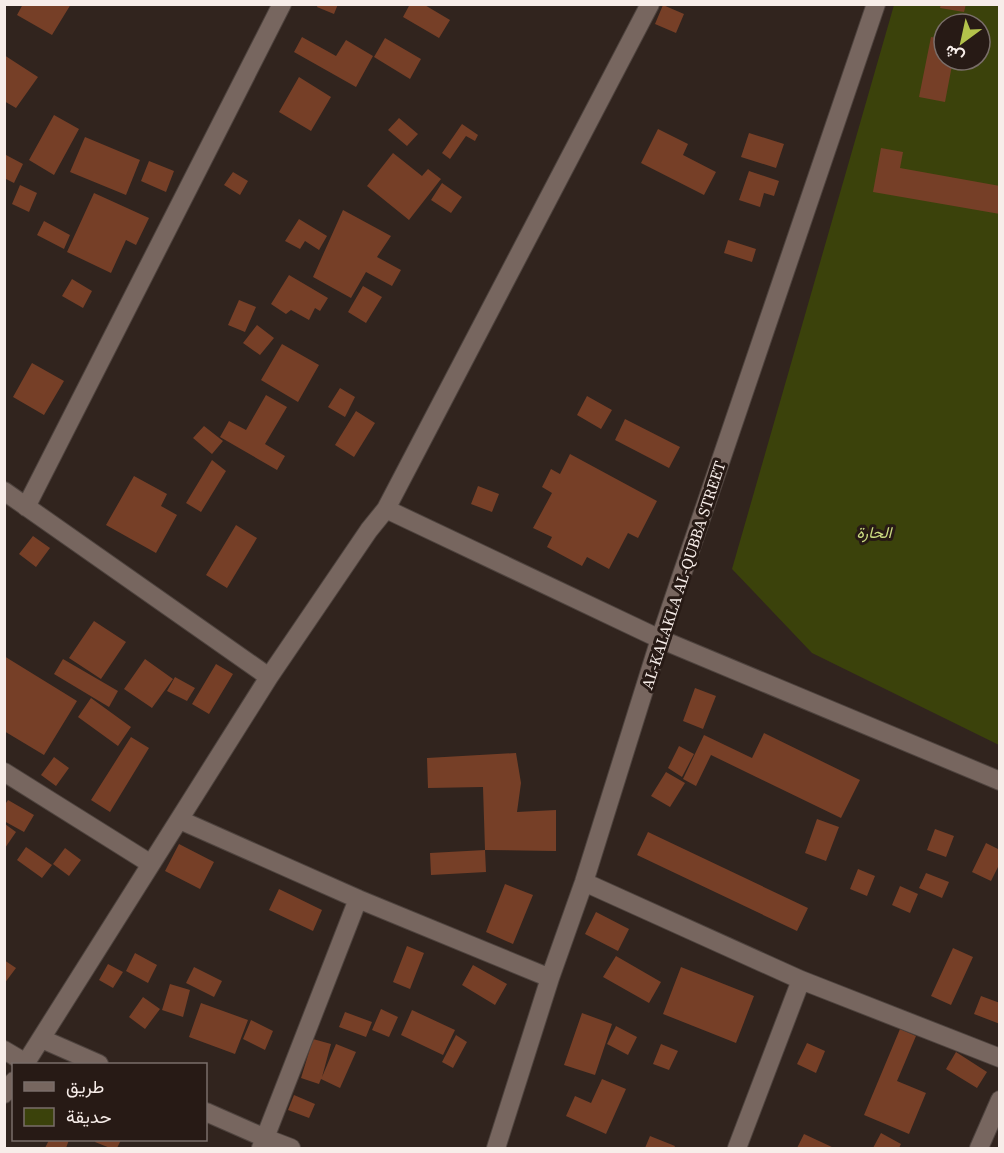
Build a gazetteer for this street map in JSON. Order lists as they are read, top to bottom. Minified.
{"streets":{"street":["AL-KALAKLA AL-QUBBA STREET"]},"parks":["الحارة"],"legend":["طريق","حديقة"],"north":"bottom left"}
